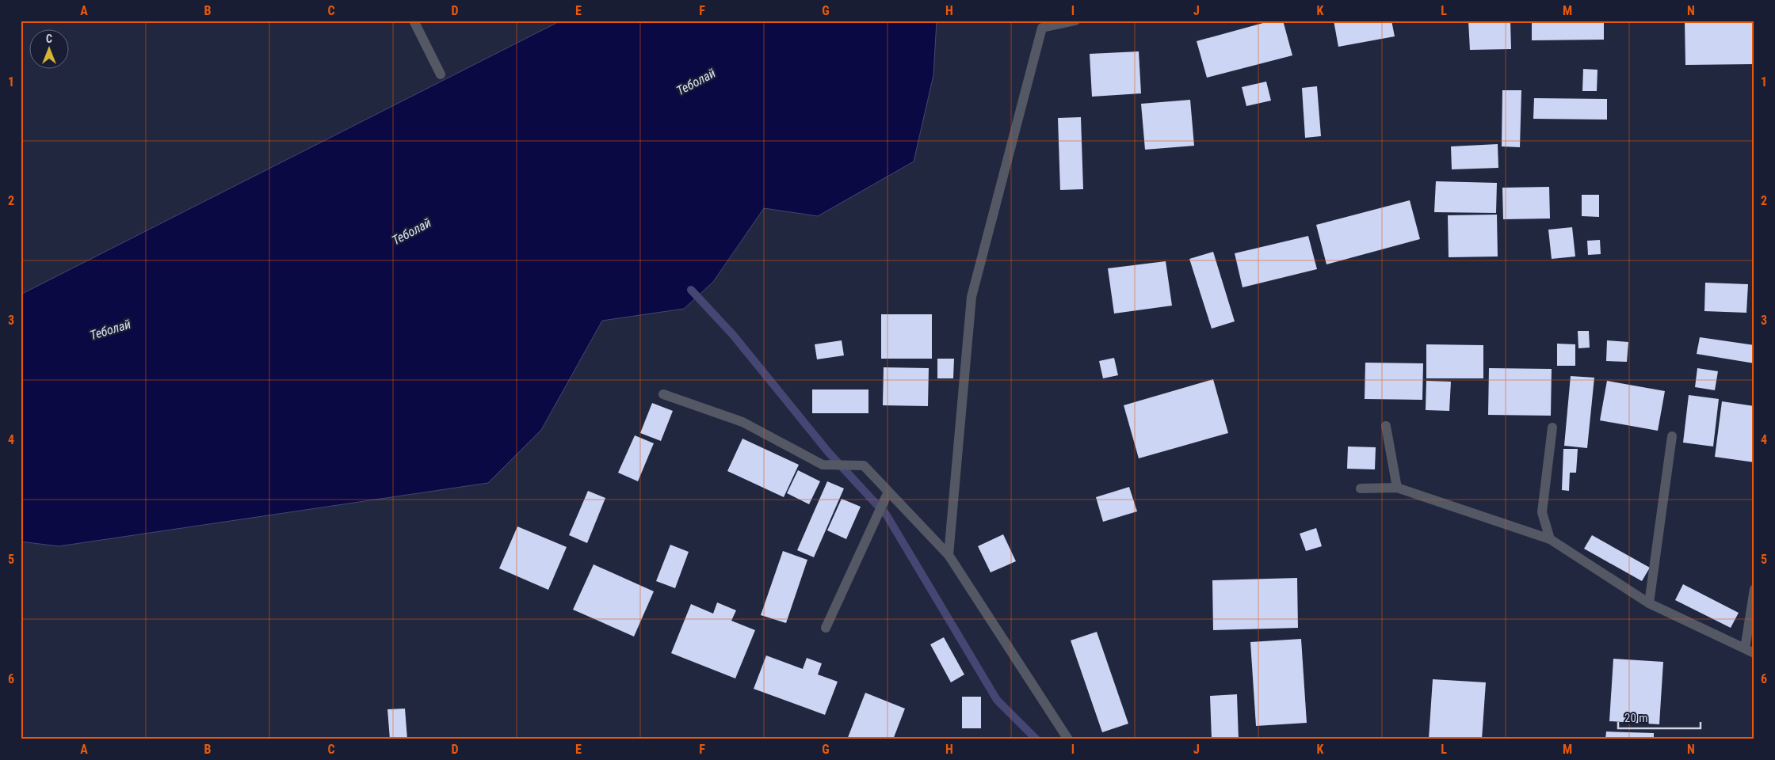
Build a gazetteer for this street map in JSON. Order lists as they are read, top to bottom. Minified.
{"water":["Теболай"],"scale_bar":"20 m","north":"top","grid":{"columns":["A","B","C","D","E","F","G","H","I","J","K","L","M","N"],"rows":["1","2","3","4","5","6"]}}
